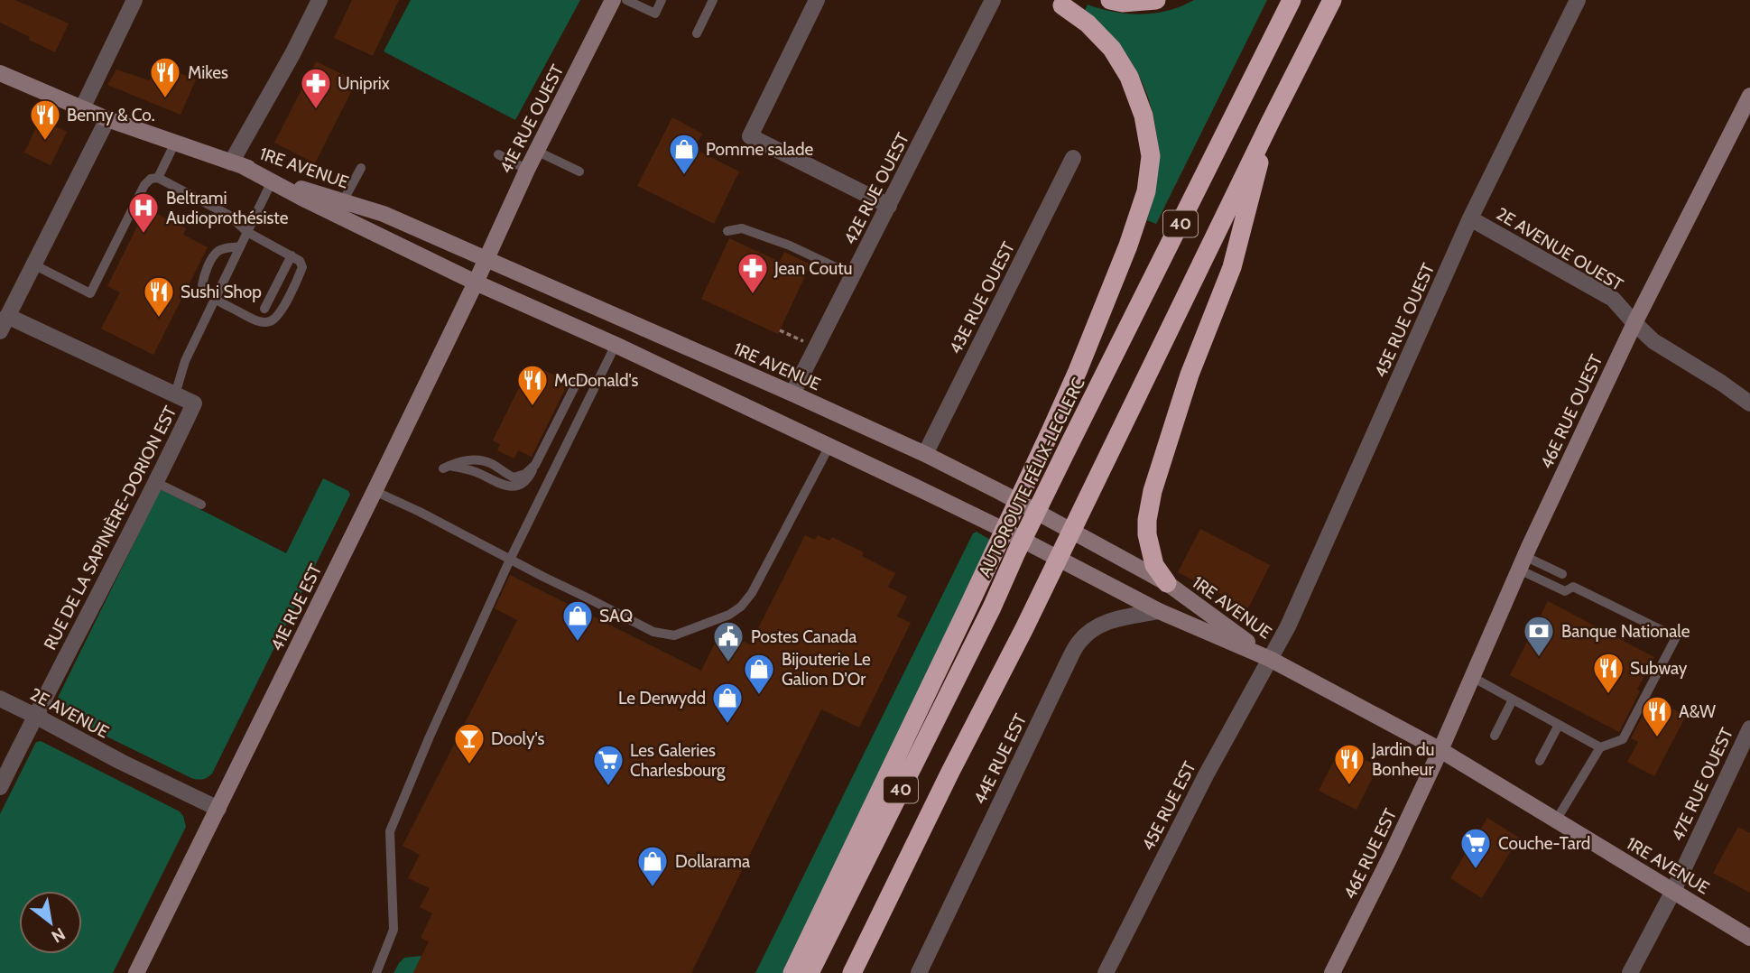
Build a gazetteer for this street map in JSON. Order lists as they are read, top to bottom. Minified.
{"streets":{"highway":["40","AUTOROUTE FÉLIX-LECLERC"],"street":["41E RUE OUEST","1RE AVENUE","42E RUE OUEST","2E AVENUE OUEST","43E RUE OUEST","45E RUE OUEST","46E RUE OUEST","RUE DE LA SAPINIÈRE-DORION EST","41E RUE EST","2E AVENUE","44E RUE EST","47E RUE OUEST","45E RUE EST","46E RUE EST"]},"crossings":[["41E RUE OUEST","1RE AVENUE"],["41E RUE OUEST","41E RUE EST"],["1RE AVENUE","42E RUE OUEST"],["1RE AVENUE","43E RUE OUEST"],["1RE AVENUE","45E RUE OUEST"],["1RE AVENUE","46E RUE OUEST"],["1RE AVENUE","41E RUE EST"],["1RE AVENUE","44E RUE EST"],["1RE AVENUE","47E RUE OUEST"],["1RE AVENUE","45E RUE EST"],["1RE AVENUE","46E RUE EST"],["2E AVENUE OUEST","45E RUE OUEST"],["2E AVENUE OUEST","46E RUE OUEST"],["45E RUE OUEST","45E RUE EST"],["46E RUE OUEST","46E RUE EST"],["RUE DE LA SAPINIÈRE-DORION EST","2E AVENUE"],["41E RUE EST","2E AVENUE"]],"places":{"restaurant":["Mikes","Benny & Co.","Sushi Shop","McDonald's","Subway","A&W","Jardin du Bonheur"],"pharmacy":["Uniprix","Jean Coutu"],"shop":["Pomme salade","SAQ","Bijouterie Le Galion D'Or","Le Derwydd","Dollarama"],"hospital":["Beltrami Audioprothésiste"],"bank":["Banque Nationale"],"public building":["Postes Canada"],"bar":["Dooly's"],"supermarket":["Les Galeries Charlesbourg","Couche-Tard"]},"north":"bottom right"}
